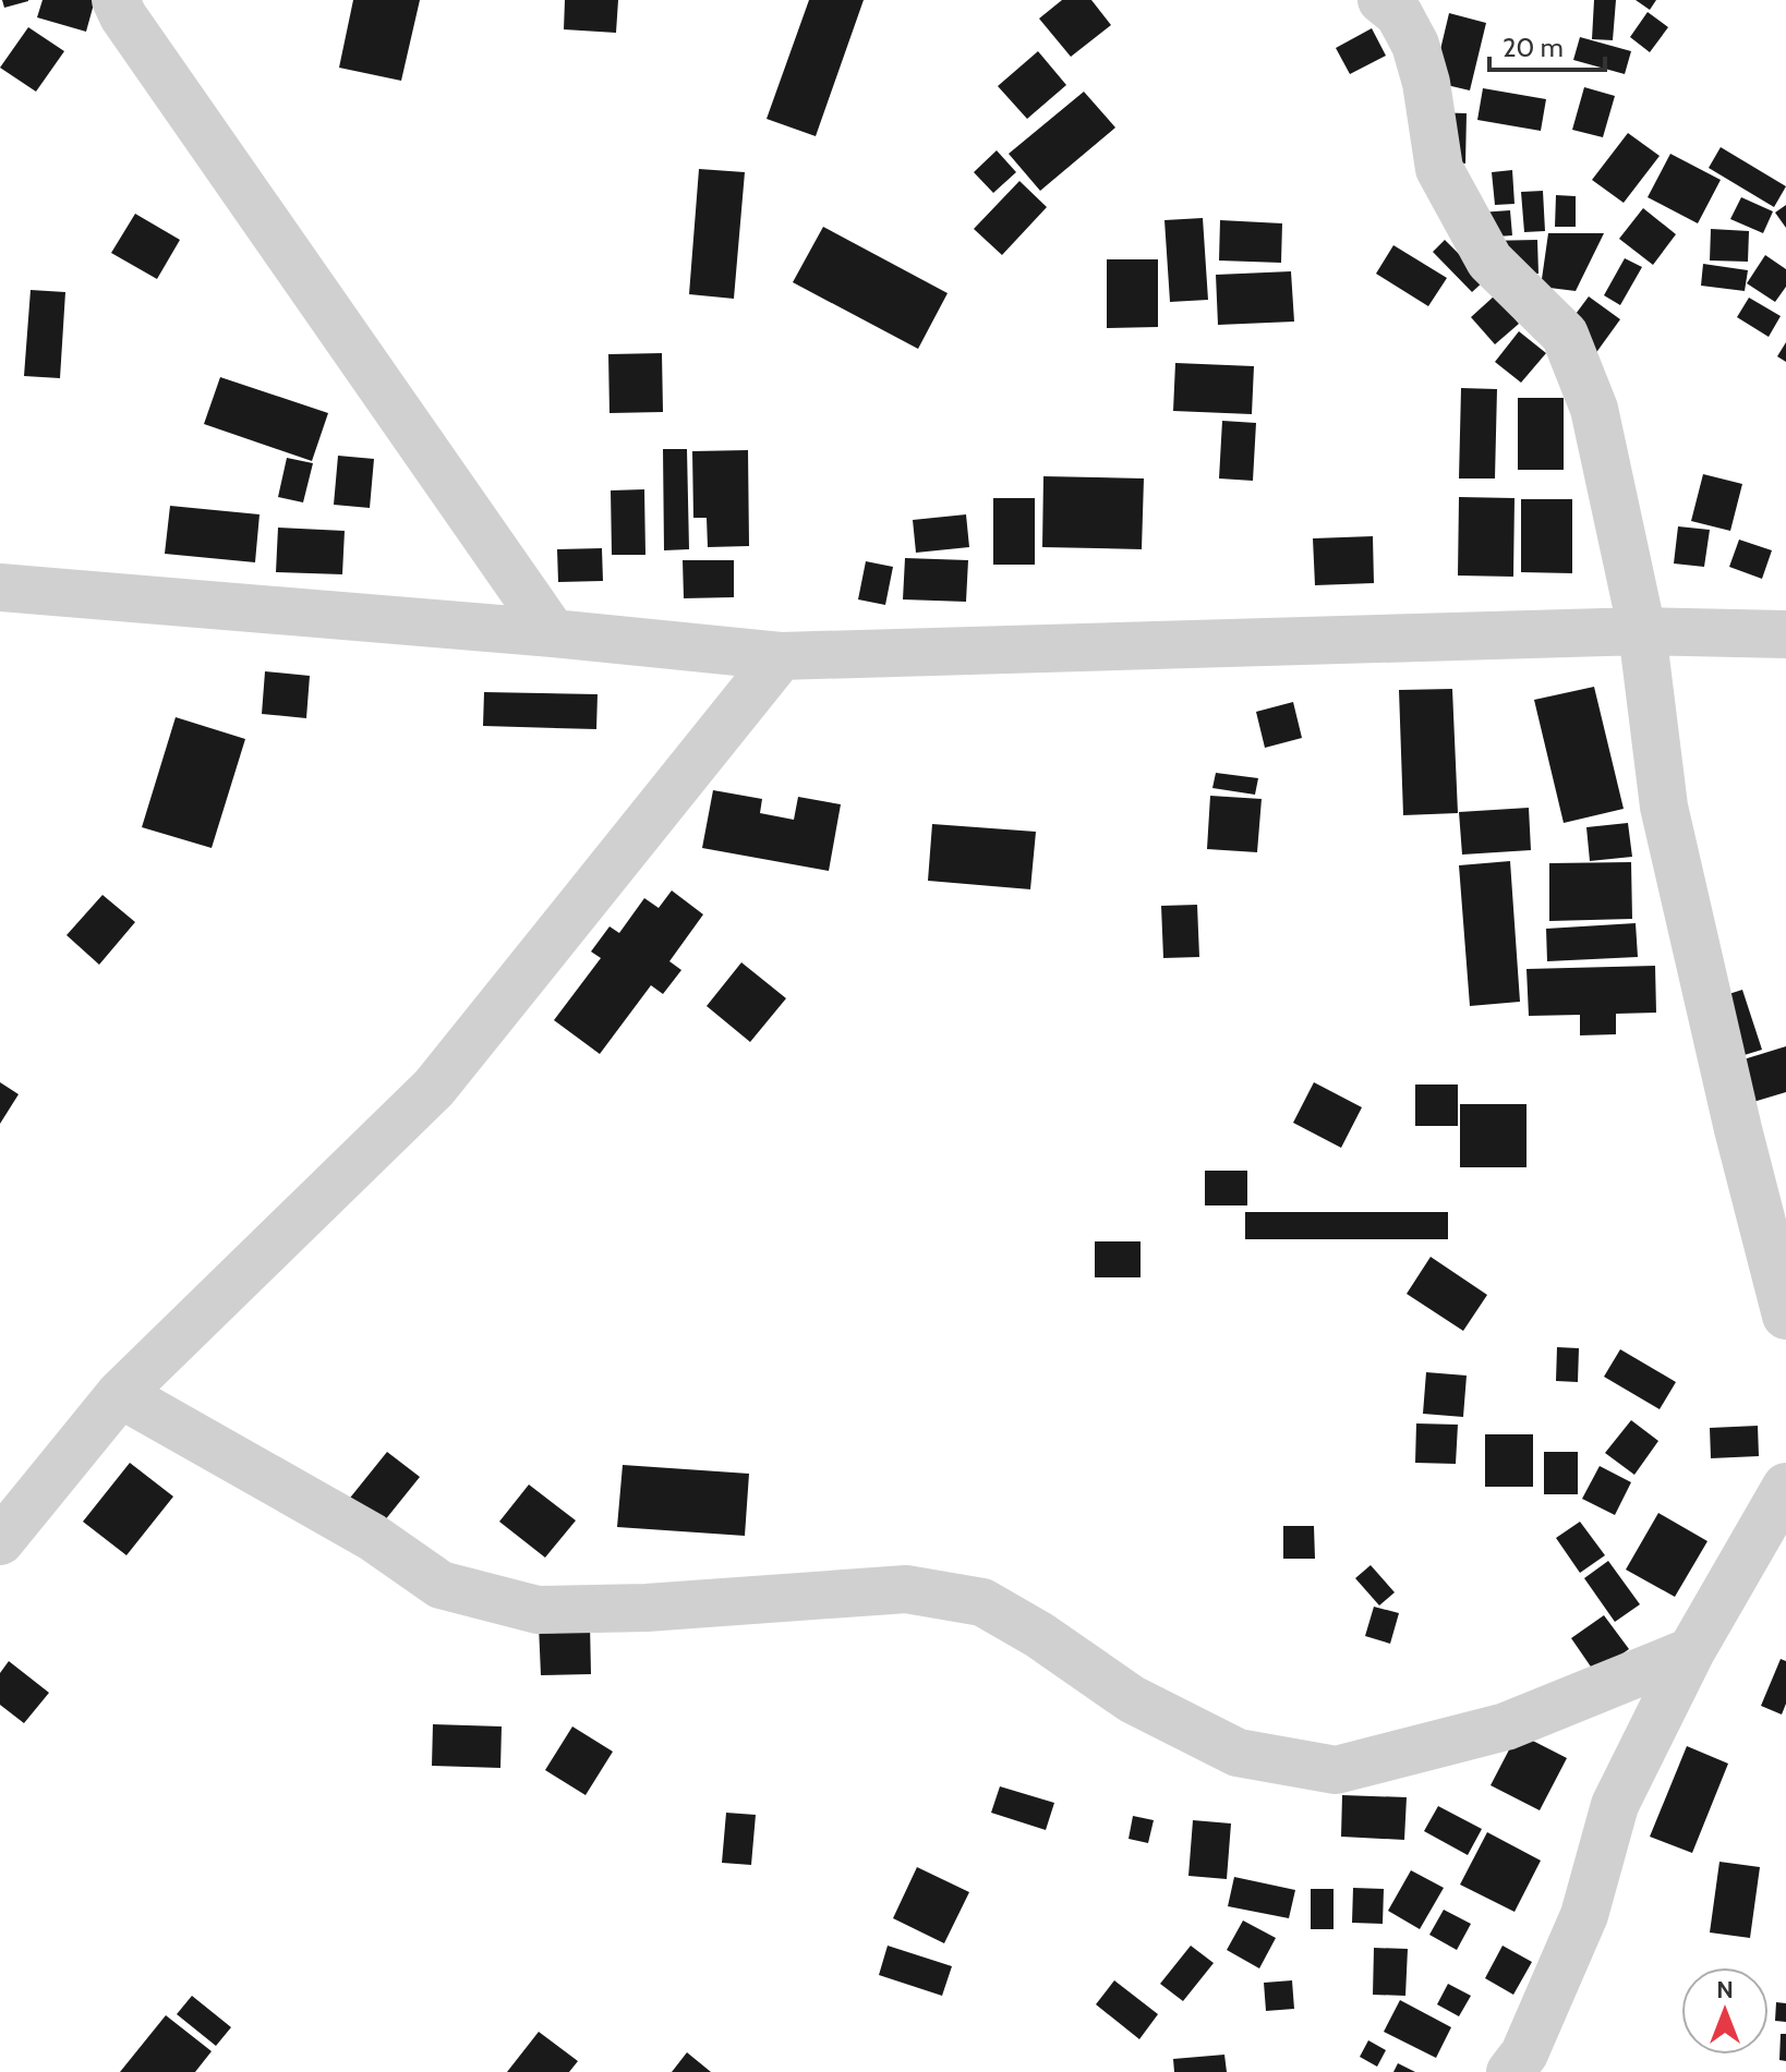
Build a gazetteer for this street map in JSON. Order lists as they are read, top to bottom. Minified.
{"scale_bar":"20 m","north":"top"}
